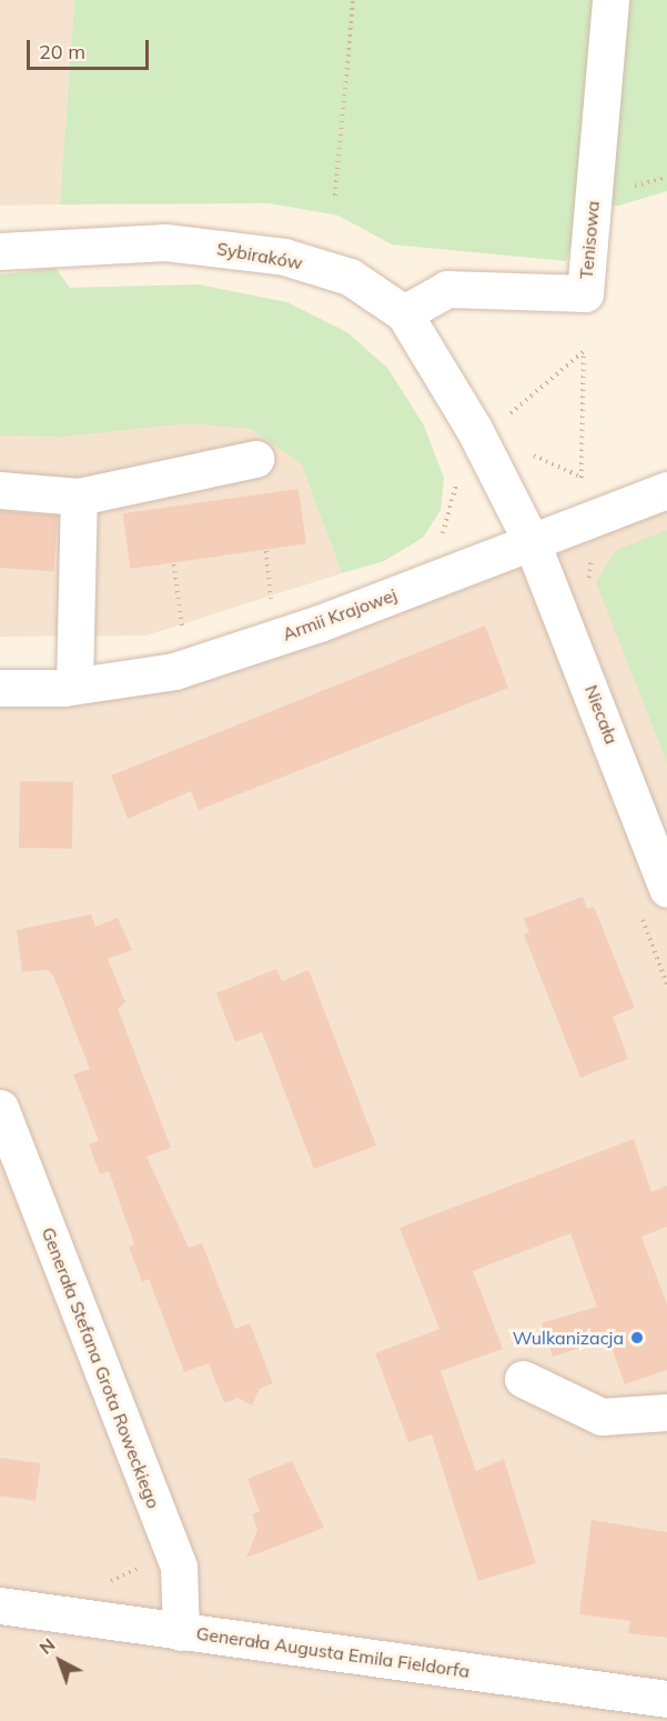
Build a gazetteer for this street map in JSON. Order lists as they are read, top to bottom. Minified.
{"streets":{"street":["Tenisowa","Sybiraków","Armii Krajowej","Niecała","Generała Stefana Grota Roweckiego","Generała Augusta Emila Fieldorfa"]},"crossings":[["Tenisowa","Sybiraków"],["Sybiraków","Armii Krajowej"],["Sybiraków","Niecała"],["Armii Krajowej","Niecała"],["Generała Stefana Grota Roweckiego","Generała Augusta Emila Fieldorfa"]],"places":["Wulkanizacja"],"scale_bar":"20 m","north":"top left"}
